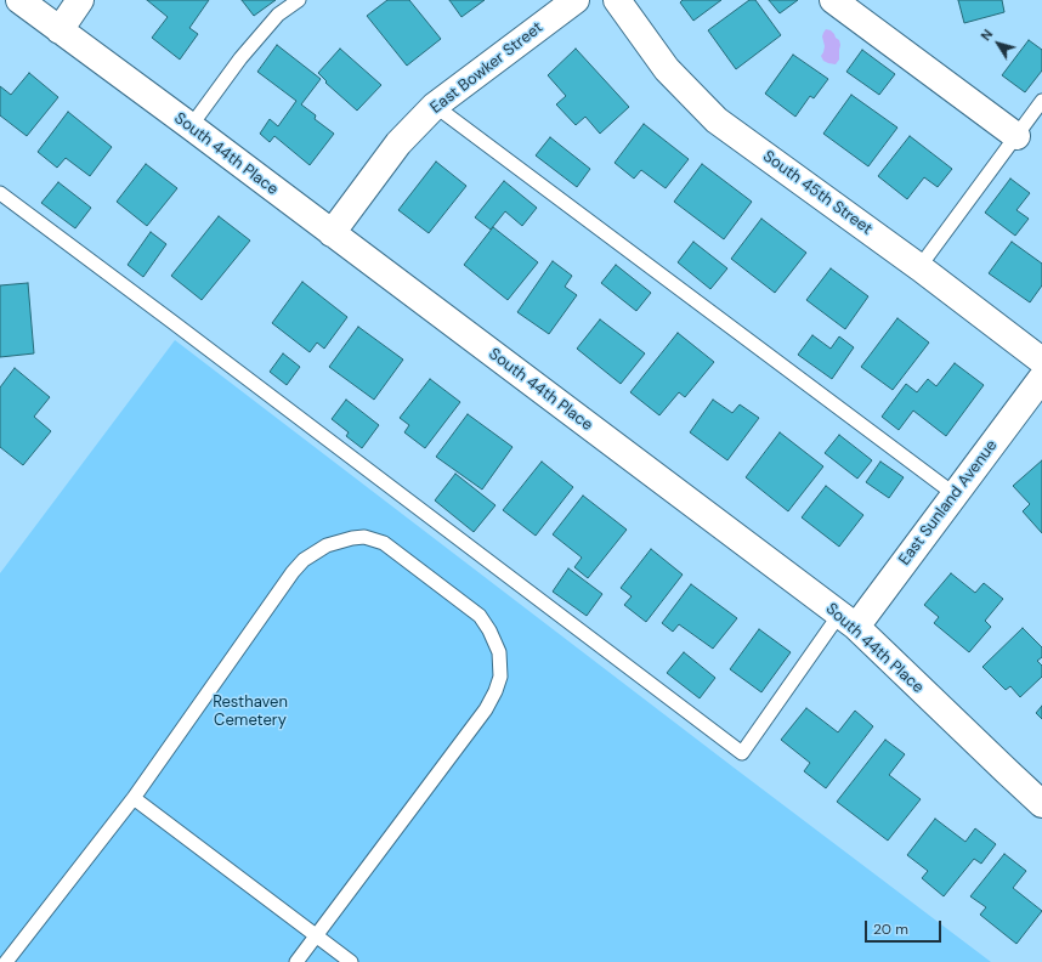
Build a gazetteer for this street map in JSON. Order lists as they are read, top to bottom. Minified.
{"streets":{"street":["East Bowker Street","South 44th Place","South 45th Street","East Sunland Avenue"]},"crossings":[["East Bowker Street","South 44th Place"],["South 44th Place","East Sunland Avenue"]],"parks":["Resthaven Cemetery"],"scale_bar":"20 m","north":"top left"}
